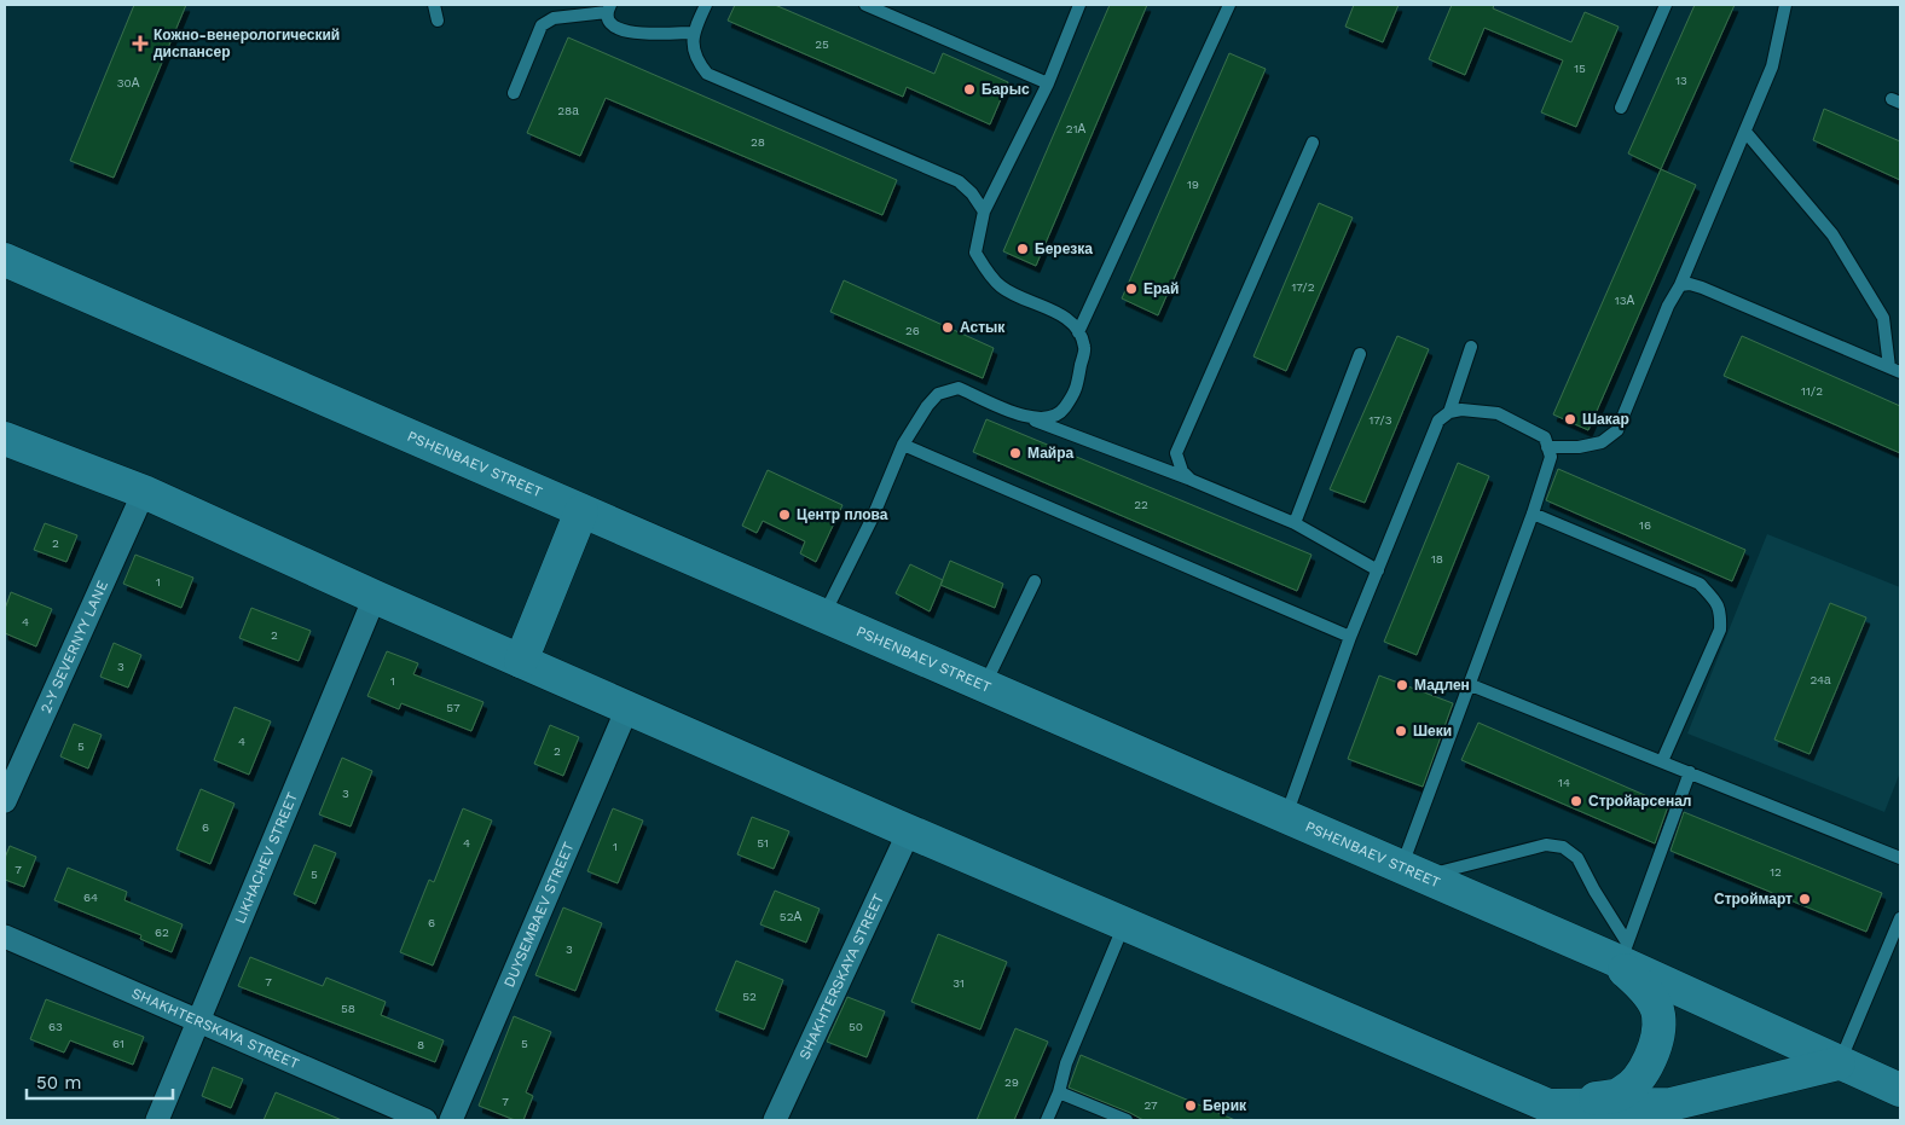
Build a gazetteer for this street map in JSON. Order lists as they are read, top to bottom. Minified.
{"streets":{"main road":["PSHENBAEV STREET"],"street":["2-Y SEVERNYY LANE","LIKHACHEV STREET","DUYSEMBAEV STREET","SHAKHTERSKAYA STREET"]},"crossings":[["LIKHACHEV STREET","SHAKHTERSKAYA STREET"]],"places":{"health":["Кожно-венерологический диспансер"],"other":["Барыс","Березка","Ерай","Астык","Шакар","Майра","Центр плова","Мадлен","Шеки","Стройарсенал","Строймарт","Берик"]},"house_numbers":["25","15","13","30А","28а","21А","28","19","17/2","13А","26","11/2","17/3","22","16","2","18","1","4","2","3","24а","1","57","4","5","2","14","3","6","4","51","1","7","12","5","64","52А","6","62","3","7","31","52","58","63","50","61","5","8","29","7","27"],"scale_bar":"50 m"}
